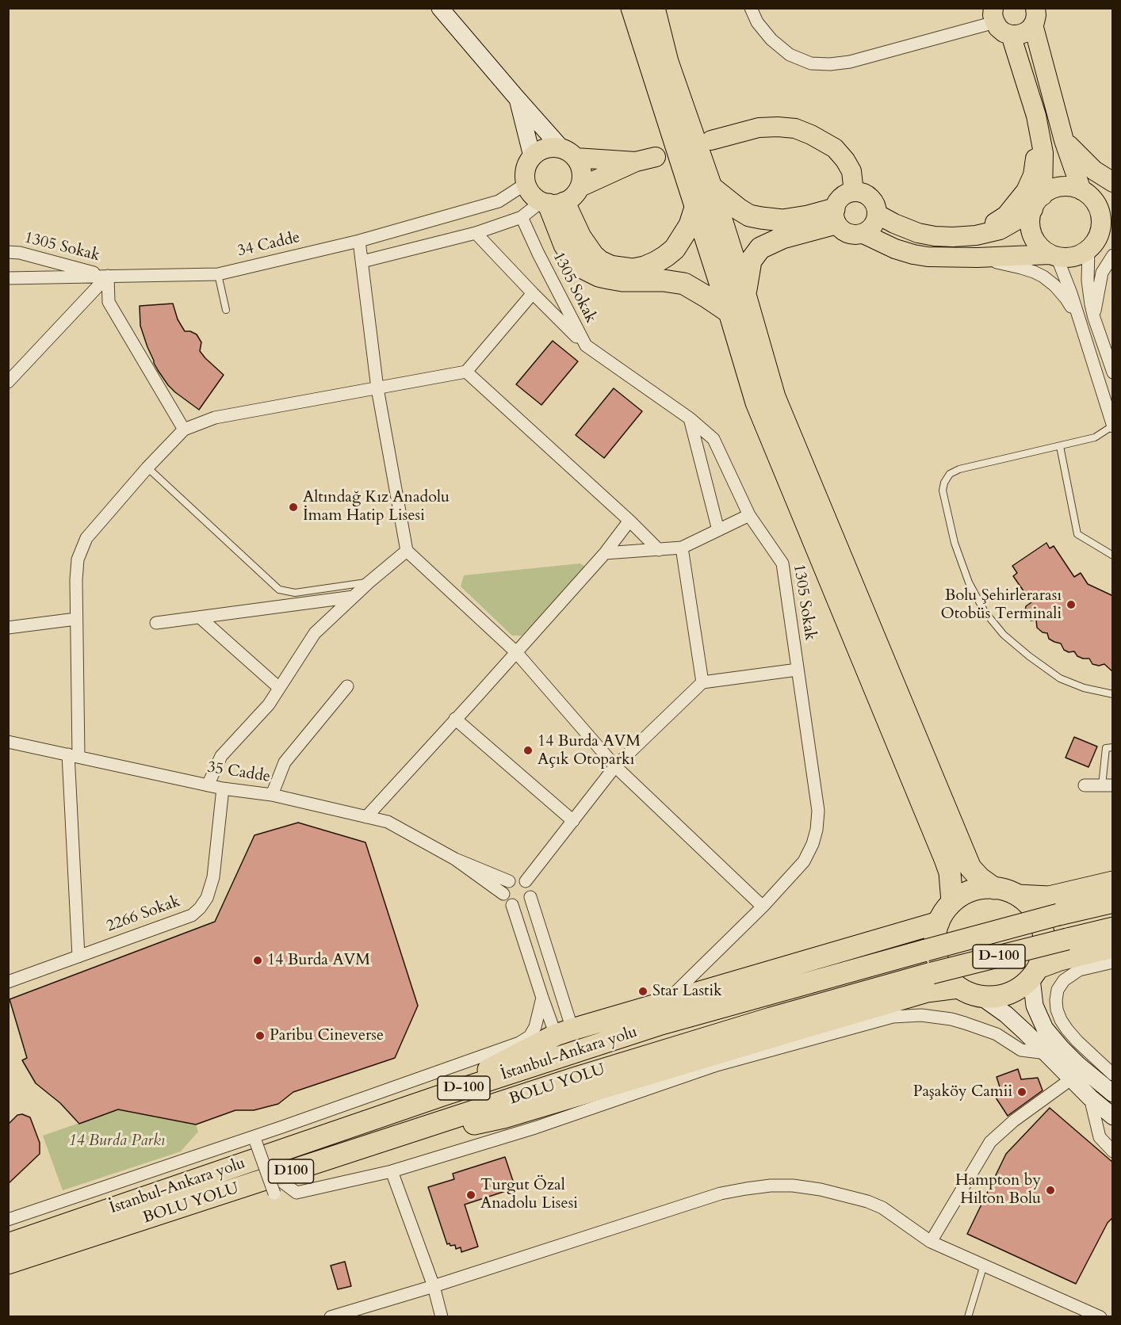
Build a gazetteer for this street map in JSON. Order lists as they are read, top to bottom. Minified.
{"streets":{"highway":["D-100","İstanbul-Ankara yolu","BOLU YOLU","D100"],"street":["34 Cadde","1305 Sokak","35 Cadde","2266 Sokak"]},"crossings":[["34 Cadde","1305 Sokak"],["35 Cadde","2266 Sokak"]],"parks":["14 Burda Parkı"],"places":["Altındağ Kız Anadolu İmam Hatip Lisesi","Bolu Şehirlerarası Otobüs Terminali","14 Burda AVM Açık Otoparkı","14 Burda AVM","Star Lastik","Paribu Cineverse","Paşaköy Camii","Hampton by Hilton Bolu","Turgut Özal Anadolu Lisesi"]}
